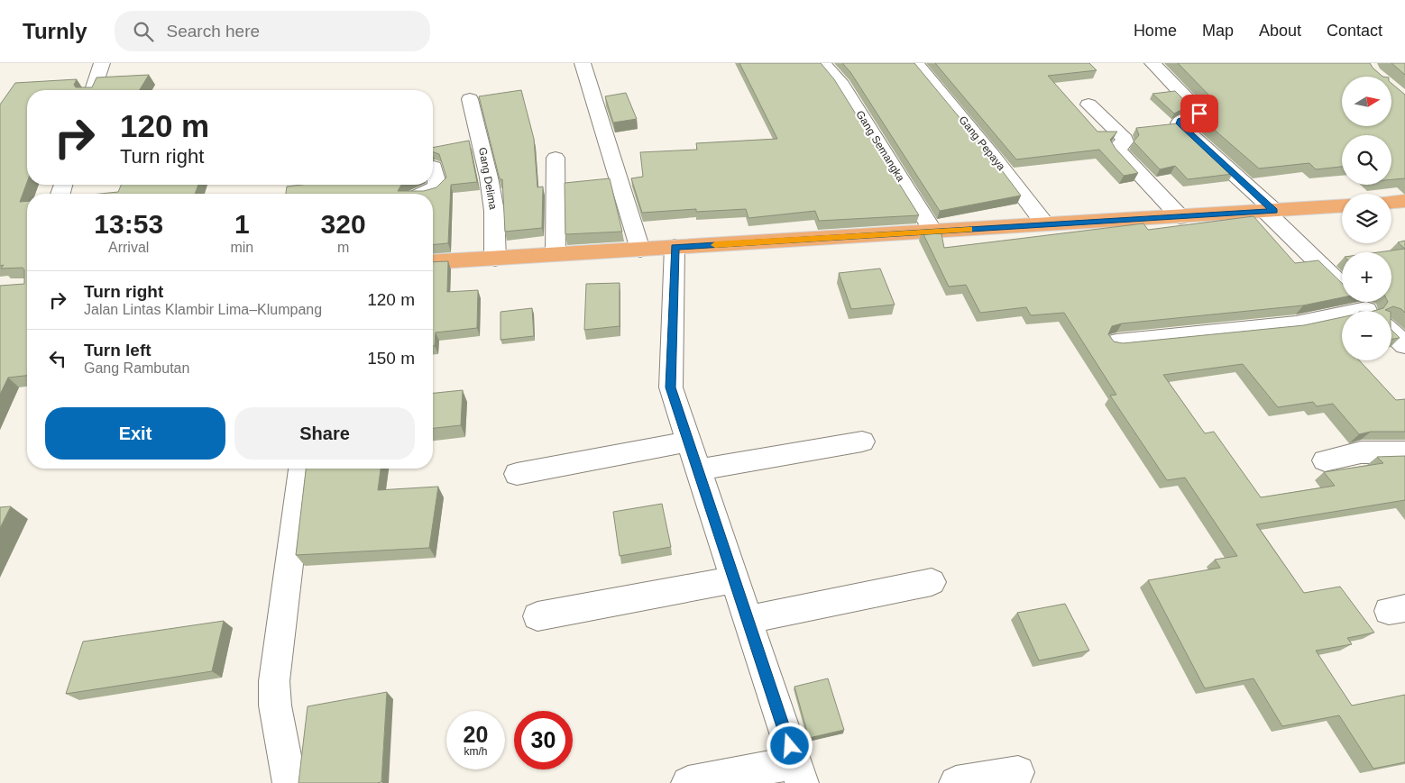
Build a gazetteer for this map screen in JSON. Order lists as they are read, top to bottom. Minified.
{"streets":{"street":["Gang Pepaya","Gang Semangka","Gang Delima"]},"north":"right","page":{"header":"Turnly","search":"Search here","nav":["Home","Map","About","Contact"],"map_buttons":["+","−"],"turn":["120 m","Turn right"],"eta":["13:53","Arrival","1","min","320","m"],"list":[{"name":"Turn right","note":"Jalan Lintas Klambir Lima–Klumpang","value":"120 m"},{"name":"Turn left","note":"Gang Rambutan","value":"150 m"}],"buttons":["Exit","Share"],"speed":"20 km/h","limit":"30"}}
